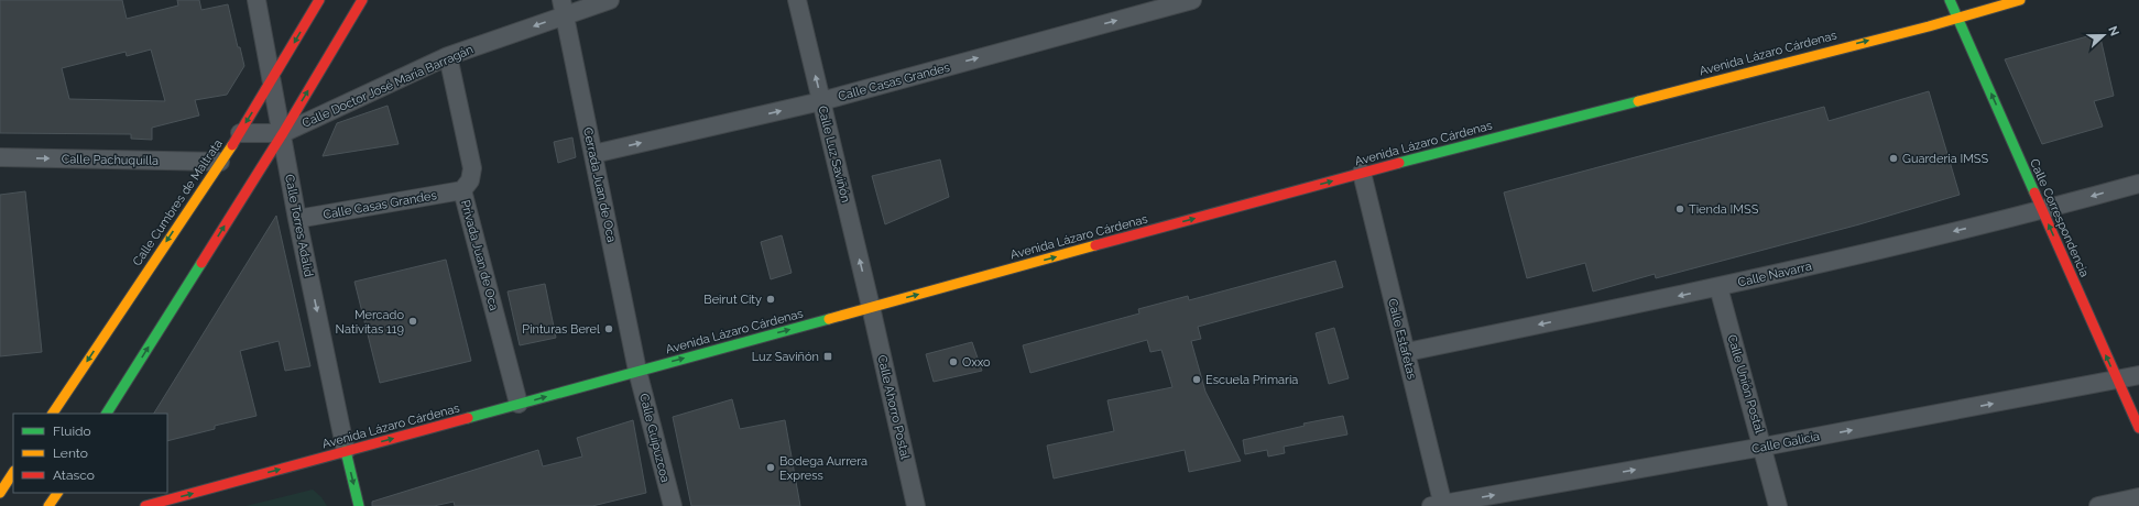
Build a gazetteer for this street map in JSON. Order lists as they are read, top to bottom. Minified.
{"streets":{"main road":["Avenida Lázaro Cárdenas","Calle Cumbres de Maltrata","Calle Correspondencia"],"street":["Calle Casas Grandes","Calle Doctor José María Barragán","Calle Luz Saviñón","Calle Pachuquilla","Cerrada Juan de Oca","Calle Torres Adalid","Privada Juan de Oca","Calle Navarra","Calle Estafetas","Calle Unión Postal","Calle Ahorro Postal","Calle Guipuzcoa","Calle Galicia"]},"crossings":[["Avenida Lázaro Cárdenas","Calle Luz Saviñón"],["Avenida Lázaro Cárdenas","Cerrada Juan de Oca"],["Avenida Lázaro Cárdenas","Calle Correspondencia"],["Avenida Lázaro Cárdenas","Calle Torres Adalid"],["Avenida Lázaro Cárdenas","Privada Juan de Oca"],["Avenida Lázaro Cárdenas","Calle Estafetas"],["Avenida Lázaro Cárdenas","Calle Ahorro Postal"],["Avenida Lázaro Cárdenas","Calle Guipuzcoa"],["Calle Casas Grandes","Calle Luz Saviñón"],["Calle Casas Grandes","Cerrada Juan de Oca"],["Calle Casas Grandes","Calle Torres Adalid"],["Calle Casas Grandes","Privada Juan de Oca"],["Calle Doctor José María Barragán","Cerrada Juan de Oca"],["Calle Doctor José María Barragán","Calle Cumbres de Maltrata"],["Calle Doctor José María Barragán","Calle Torres Adalid"],["Calle Doctor José María Barragán","Privada Juan de Oca"],["Calle Luz Saviñón","Calle Ahorro Postal"],["Calle Pachuquilla","Calle Cumbres de Maltrata"],["Cerrada Juan de Oca","Calle Guipuzcoa"],["Calle Cumbres de Maltrata","Calle Torres Adalid"],["Calle Correspondencia","Calle Navarra"],["Calle Correspondencia","Calle Galicia"],["Calle Navarra","Calle Estafetas"],["Calle Navarra","Calle Unión Postal"],["Calle Estafetas","Calle Galicia"],["Calle Unión Postal","Calle Galicia"]],"one_way":["Avenida Lázaro Cárdenas","Calle Casas Grandes","Calle Luz Saviñón","Calle Pachuquilla","Calle Correspondencia","Calle Torres Adalid","Calle Navarra","Calle Galicia"],"places":{"other":["Guarderia IMSS","Tienda IMSS","Beirut City","Mercado Nativitas 119","Pinturas Berel","Oxxo","Escuela Primaria","Bodega Aurrera Express"],"transit":["Luz Saviñón"]},"legend":["Fluido","Lento","Atasco"],"north":"right"}
